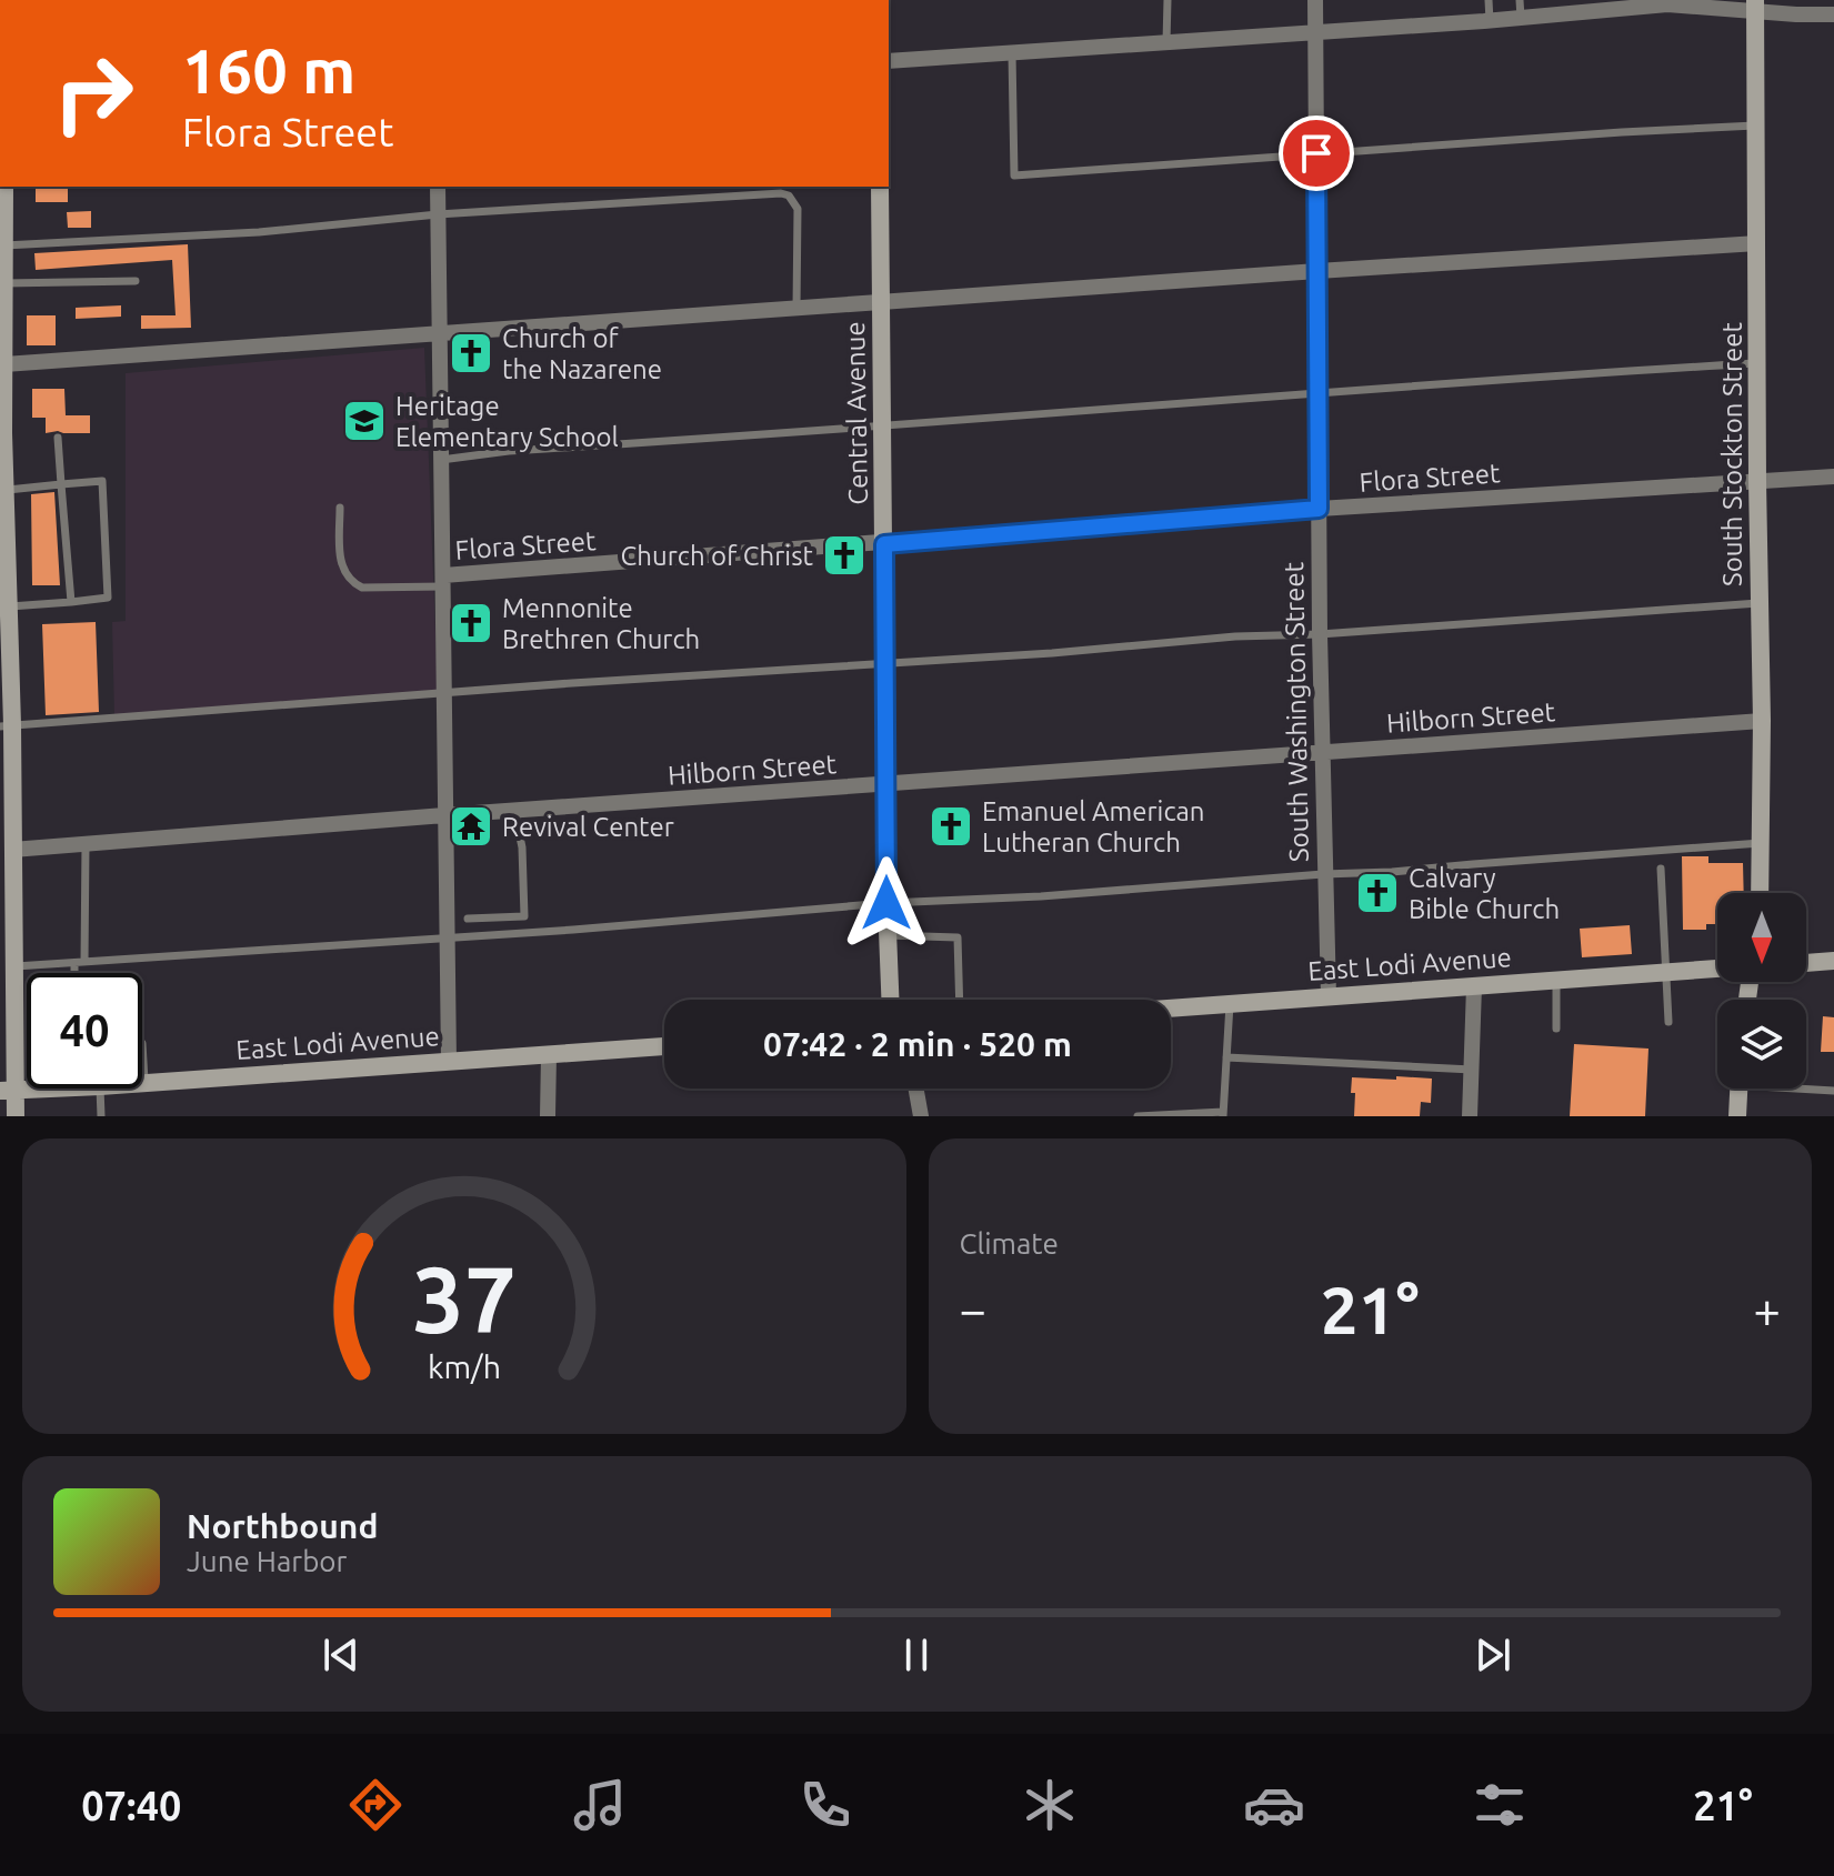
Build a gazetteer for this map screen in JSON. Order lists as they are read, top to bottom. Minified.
{"streets":{"main road":["Central Avenue","South Stockton Street","East Lodi Avenue"],"street":["Flora Street","South Washington Street","Hilborn Street"]},"crossings":[["Central Avenue","Flora Street"],["Central Avenue","Hilborn Street"],["South Stockton Street","Flora Street"],["South Stockton Street","Hilborn Street"],["Flora Street","South Washington Street"],["South Washington Street","Hilborn Street"],["South Washington Street","East Lodi Avenue"]],"places":{"church":["Church of the Nazarene","Church of Christ","Mennonite Brethren Church","Emanuel American Lutheran Church","Calvary Bible Church"],"school or university":["Heritage Elementary School"],"temple":["Revival Center"]},"north":"bottom","page":{"turn":["160 m","Flora Street"],"limit":"40","trip":"07:42 · 2 min · 520 m","tile":"Climate","heat":["−","21°","+"],"song":["Northbound","June Harbor"],"tabs":["07:40","21°"],"gauge":["37","km/h"]}}
